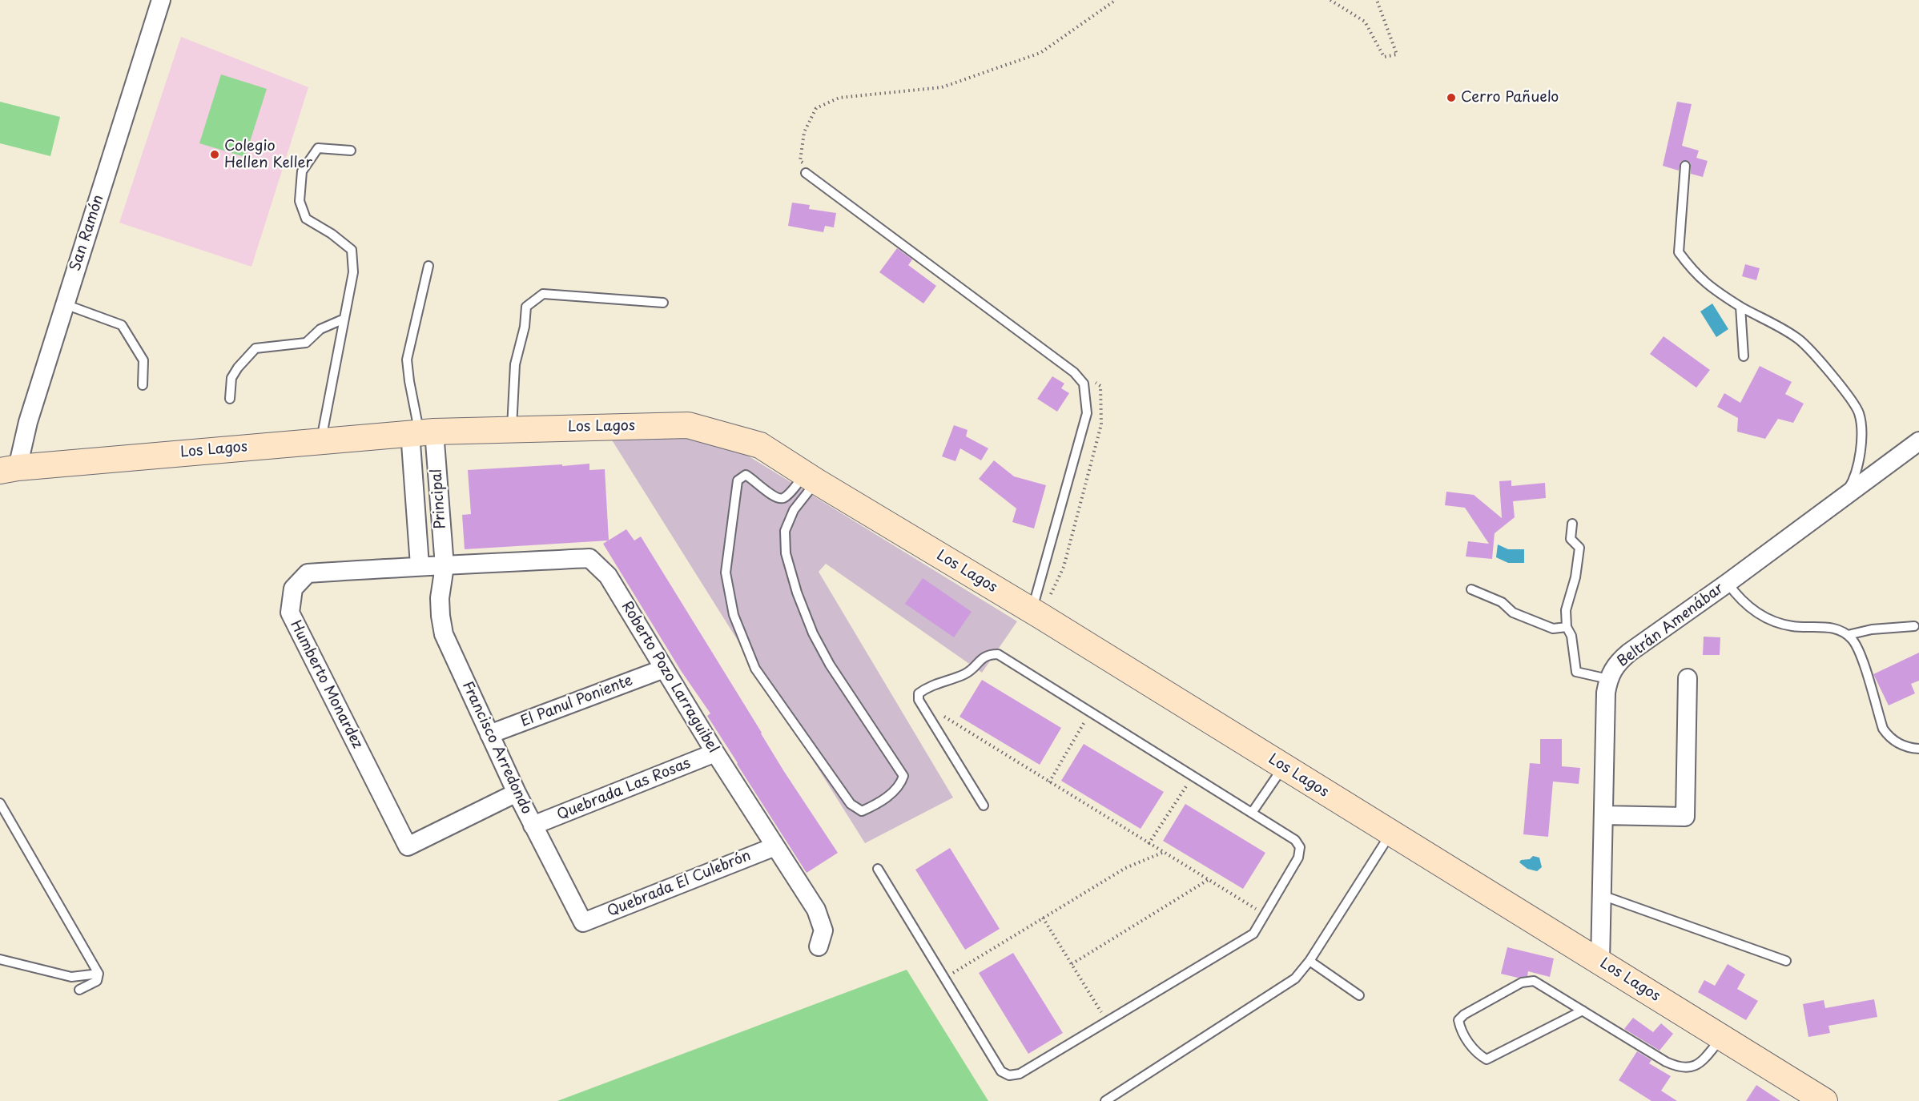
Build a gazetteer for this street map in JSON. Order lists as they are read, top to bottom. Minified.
{"streets":{"main road":["Los Lagos"],"street":["San Ramón","Principal","Beltrán Amenábar","Roberto Pozo Larraguibel","Humberto Monardez","El Panul Poniente","Francisco Arredondo","Quebrada Las Rosas","Quebrada El Culebrón"]},"crossings":[["San Ramón","Los Lagos"],["Los Lagos","Principal"],["Los Lagos","Beltrán Amenábar"],["Principal","Roberto Pozo Larraguibel"],["Principal","Humberto Monardez"],["Principal","Francisco Arredondo"],["Roberto Pozo Larraguibel","Humberto Monardez"],["Roberto Pozo Larraguibel","El Panul Poniente"],["Roberto Pozo Larraguibel","Francisco Arredondo"],["Roberto Pozo Larraguibel","Quebrada Las Rosas"],["Roberto Pozo Larraguibel","Quebrada El Culebrón"],["Humberto Monardez","Francisco Arredondo"],["El Panul Poniente","Francisco Arredondo"],["Francisco Arredondo","Quebrada Las Rosas"],["Francisco Arredondo","Quebrada El Culebrón"]],"places":["Cerro Pañuelo","Colegio Hellen Keller"]}
